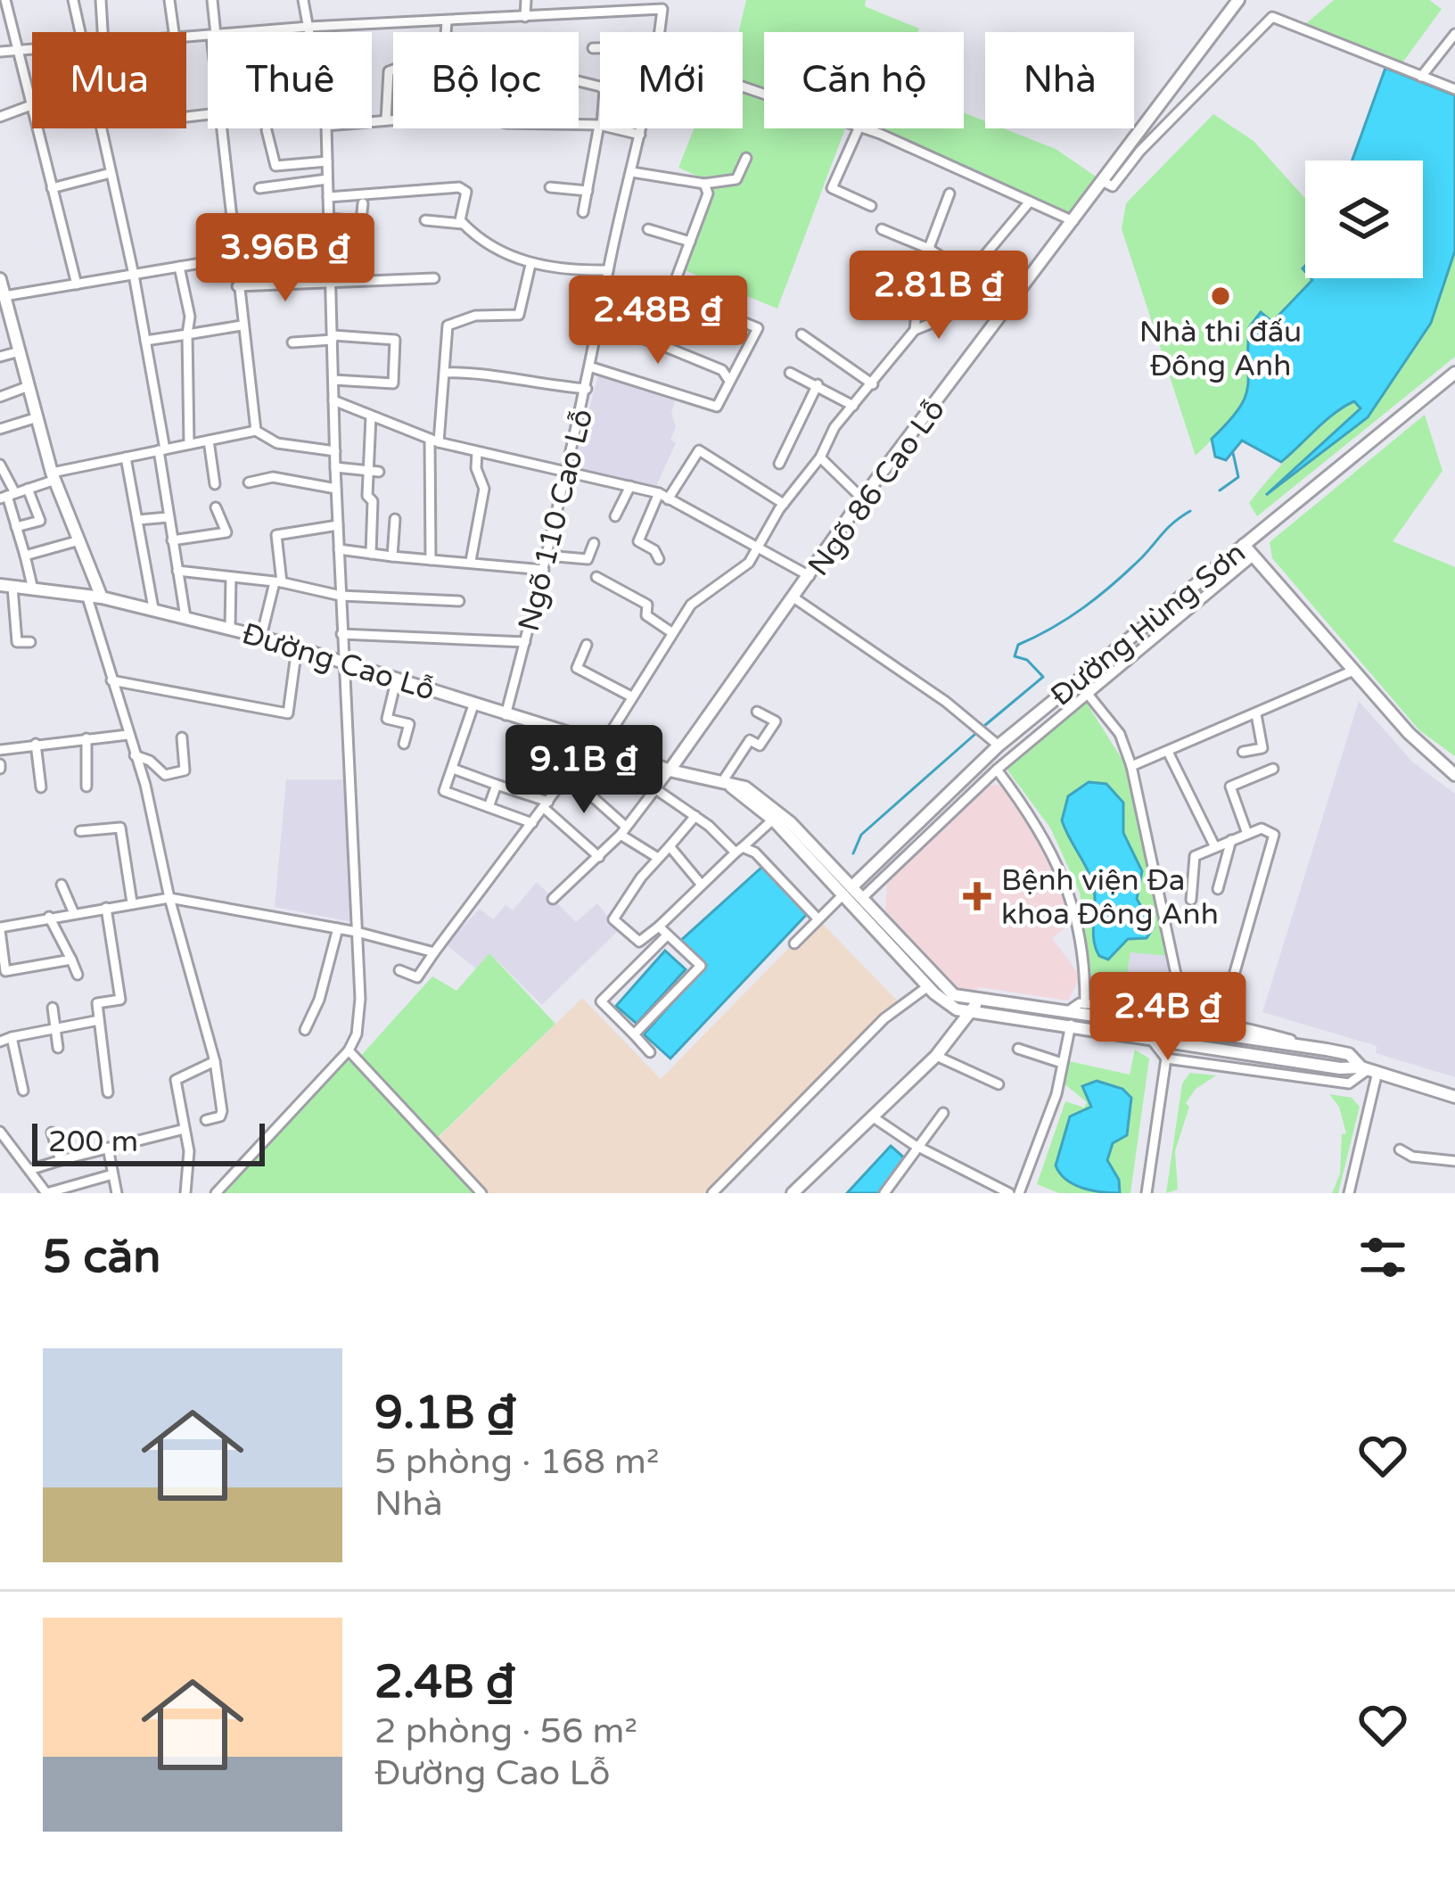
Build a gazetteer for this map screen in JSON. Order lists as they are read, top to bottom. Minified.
{"streets":{"street":["Ngõ 86 Cao Lỗ","Ngõ 110 Cao Lỗ","Đường Hùng Sơn","Đường Cao Lỗ"]},"crossings":[["Ngõ 86 Cao Lỗ","Đường Cao Lỗ"],["Ngõ 110 Cao Lỗ","Đường Cao Lỗ"],["Đường Hùng Sơn","Đường Cao Lỗ"]],"places":{"other":["Nhà thi đấu Đông Anh"],"health":["Bệnh viện Đa khoa Đông Anh"]},"scale_bar":"200 m","page":{"chip":["Mua","Thuê","Bộ lọc","Mới","Căn hộ","Nhà"],"price":["3.96B ₫","2.81B ₫","2.48B ₫","9.1B ₫","2.4B ₫"],"scale":"200 m","heading":"5 căn","list":[{"name":"9.1B ₫","note":"5 phòng · 168 m² · Nhà"},{"name":"2.4B ₫","note":"2 phòng · 56 m² · Đường Cao Lỗ"}]}}
